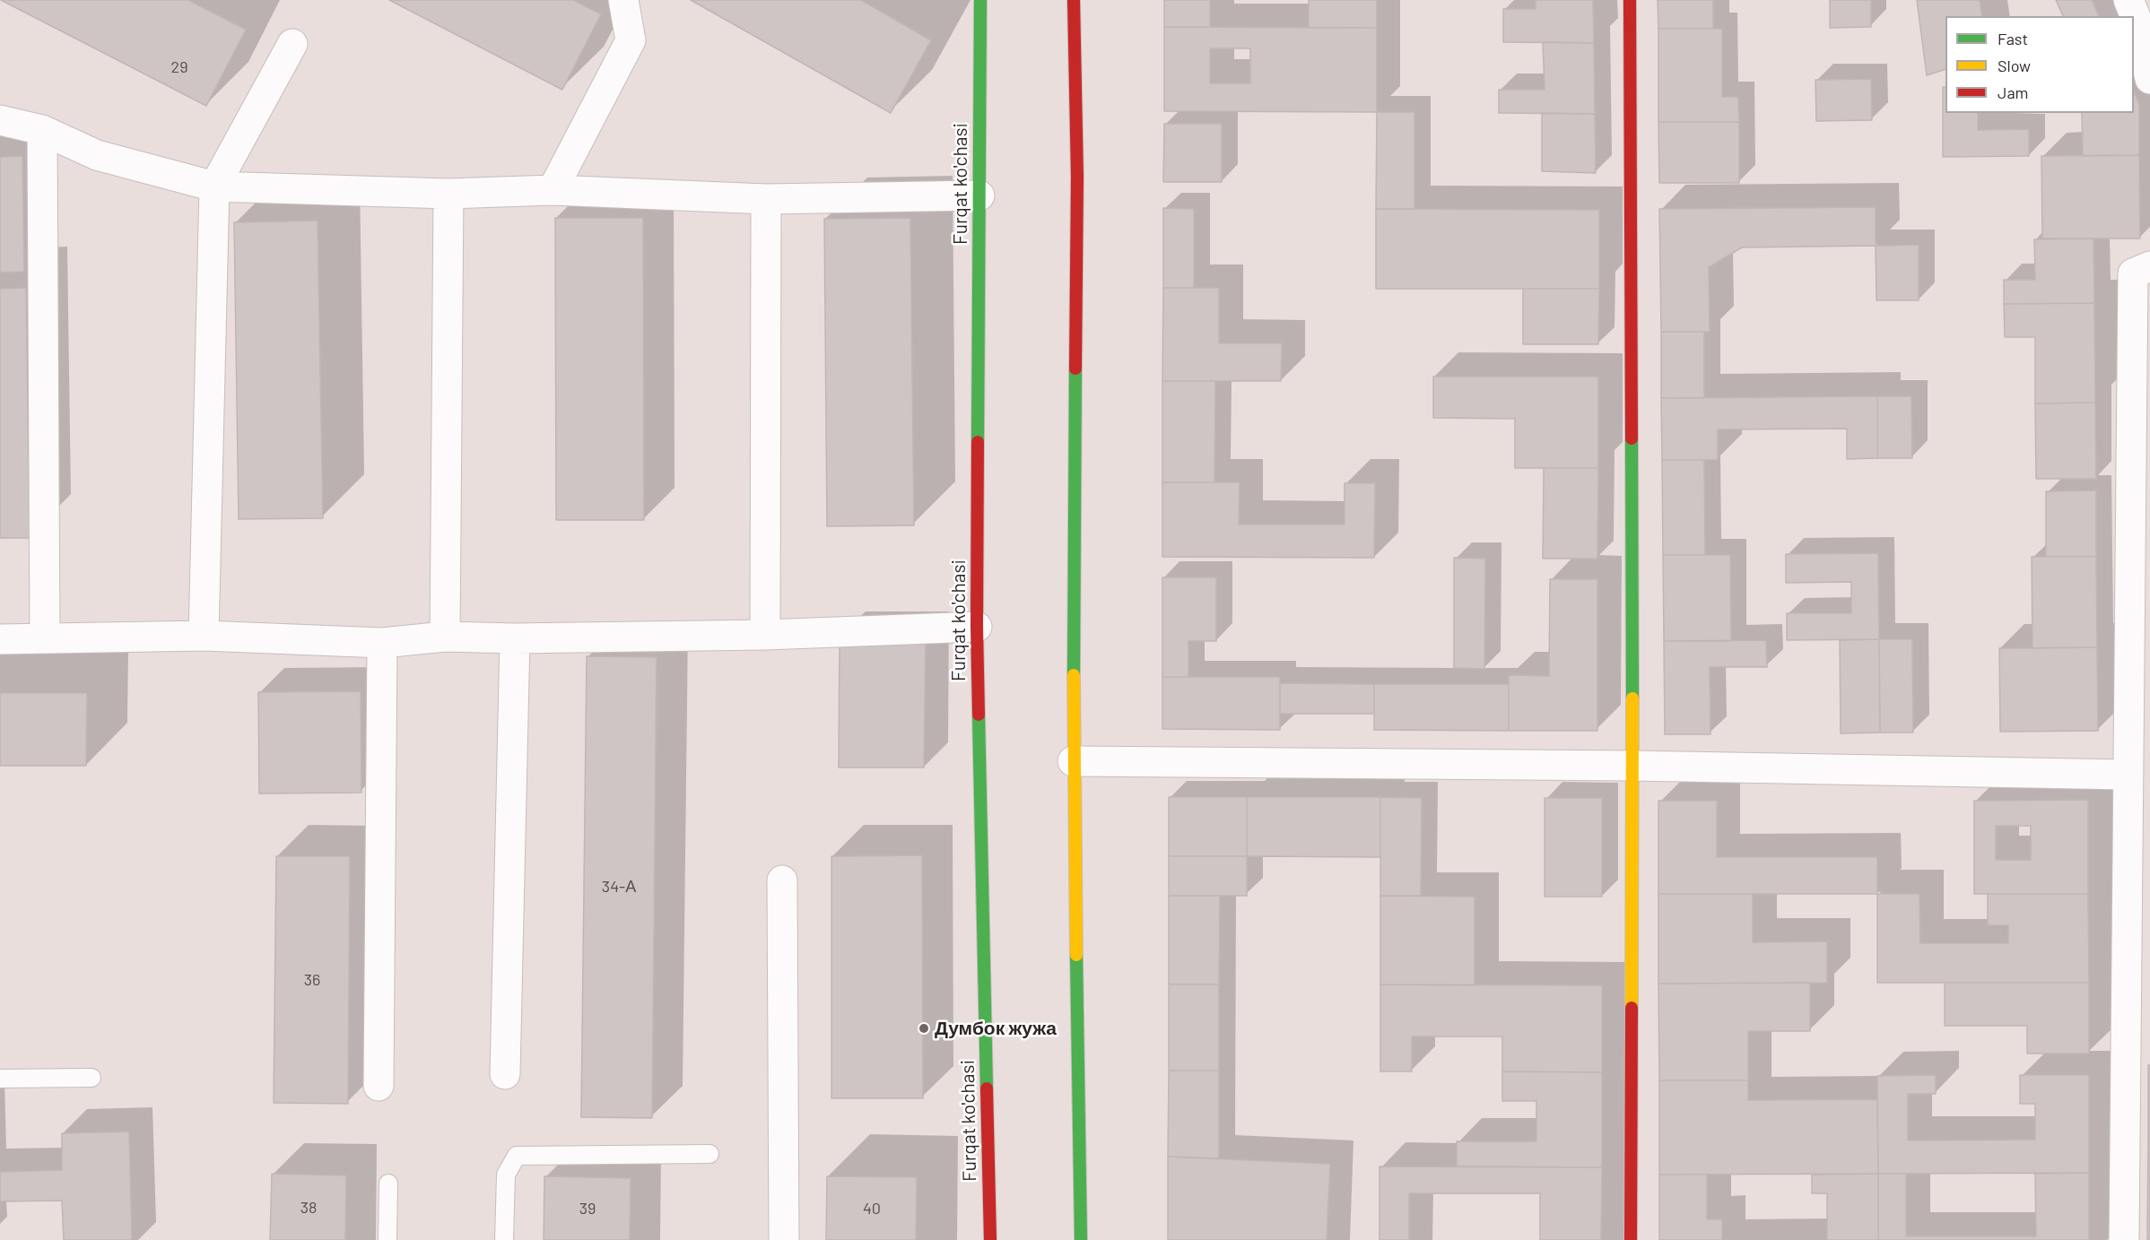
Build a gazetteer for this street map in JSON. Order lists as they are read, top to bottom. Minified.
{"streets":{"main road":["Furqat ko'chasi"]},"places":["Думбок жужа"],"house_numbers":["29","34-А","36","38","39","40"],"legend":["Fast","Slow","Jam"]}
